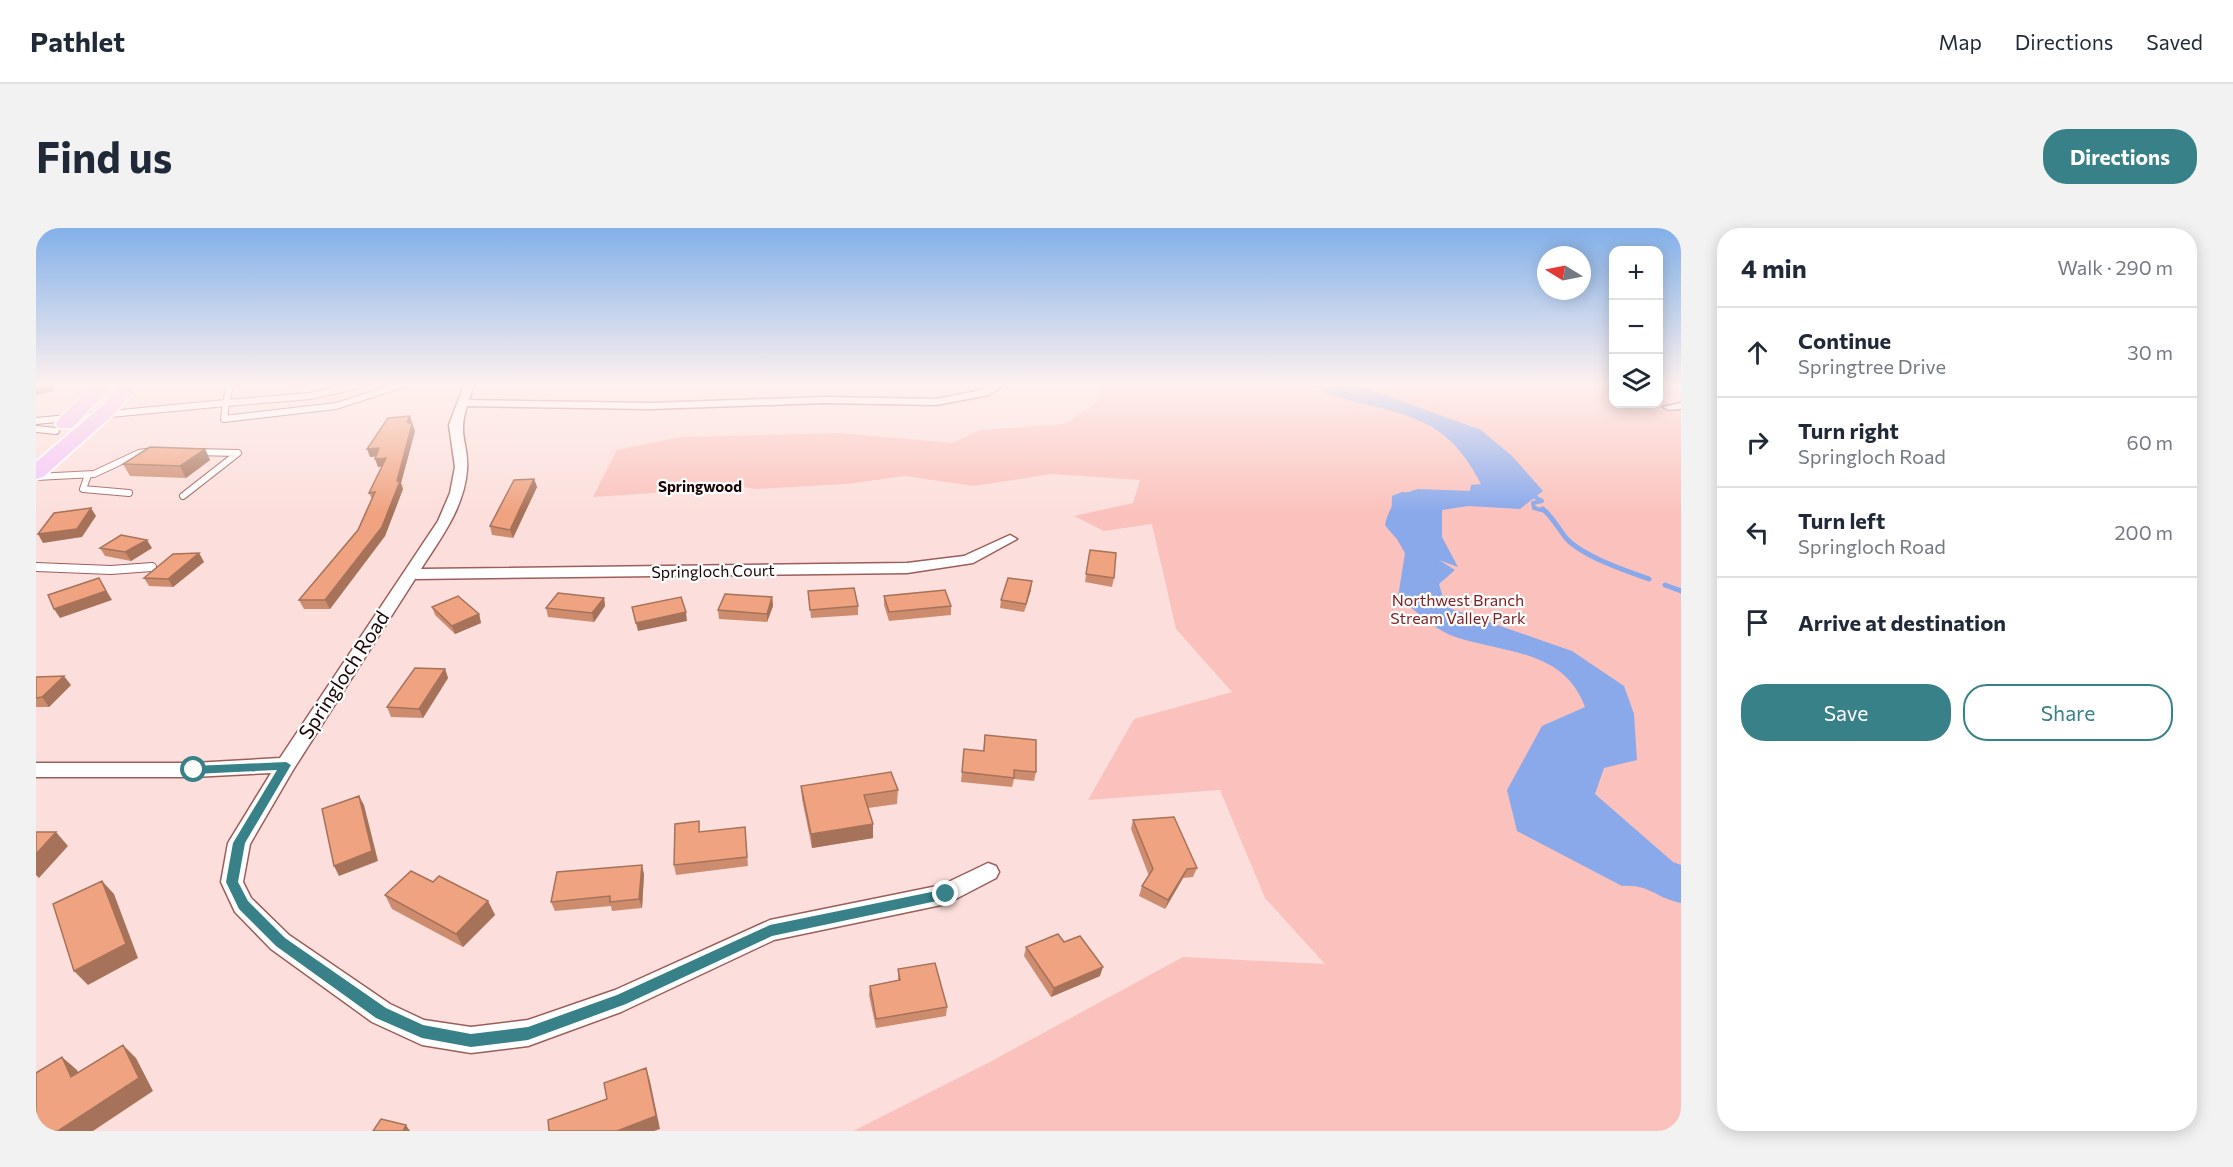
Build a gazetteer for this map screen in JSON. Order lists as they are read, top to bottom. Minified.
{"streets":{"street":["Springloch Court","Springloch Road"]},"crossings":[["Springloch Court","Springloch Road"]],"districts":["Springwood"],"parks":["Northwest Branch Stream Valley Park"],"north":"left","page":{"header":"Pathlet","nav":["Map","Directions","Saved"],"buttons":["Directions",["Save","Share"]],"title":"Find us","heading":["4 min","Walk · 290 m"],"map_buttons":["+","−"],"list":[["Continue","Springtree Drive","30 m"],["Turn right","Springloch Road","60 m"],["Turn left","Springloch Road","200 m"],"Arrive at destination"]}}
